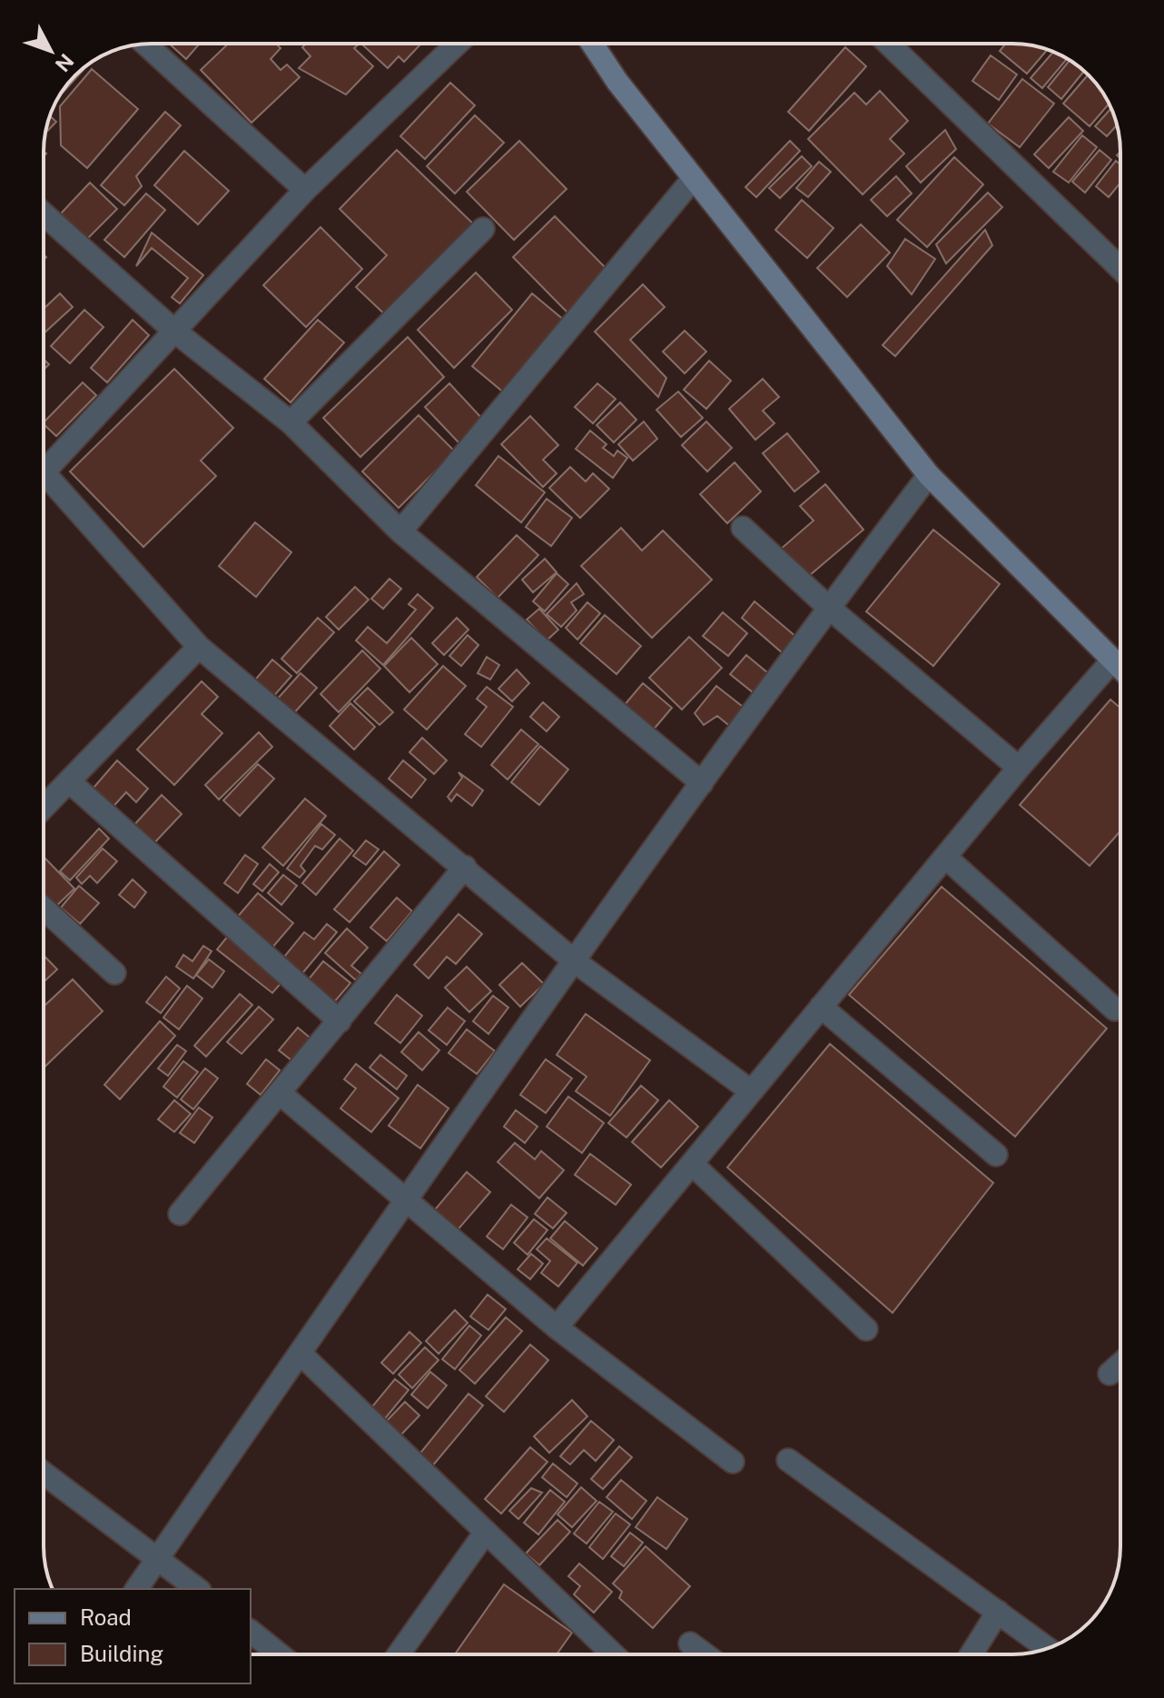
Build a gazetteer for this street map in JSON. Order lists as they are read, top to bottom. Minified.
{"legend":["Road","Building"],"north":"bottom right"}
